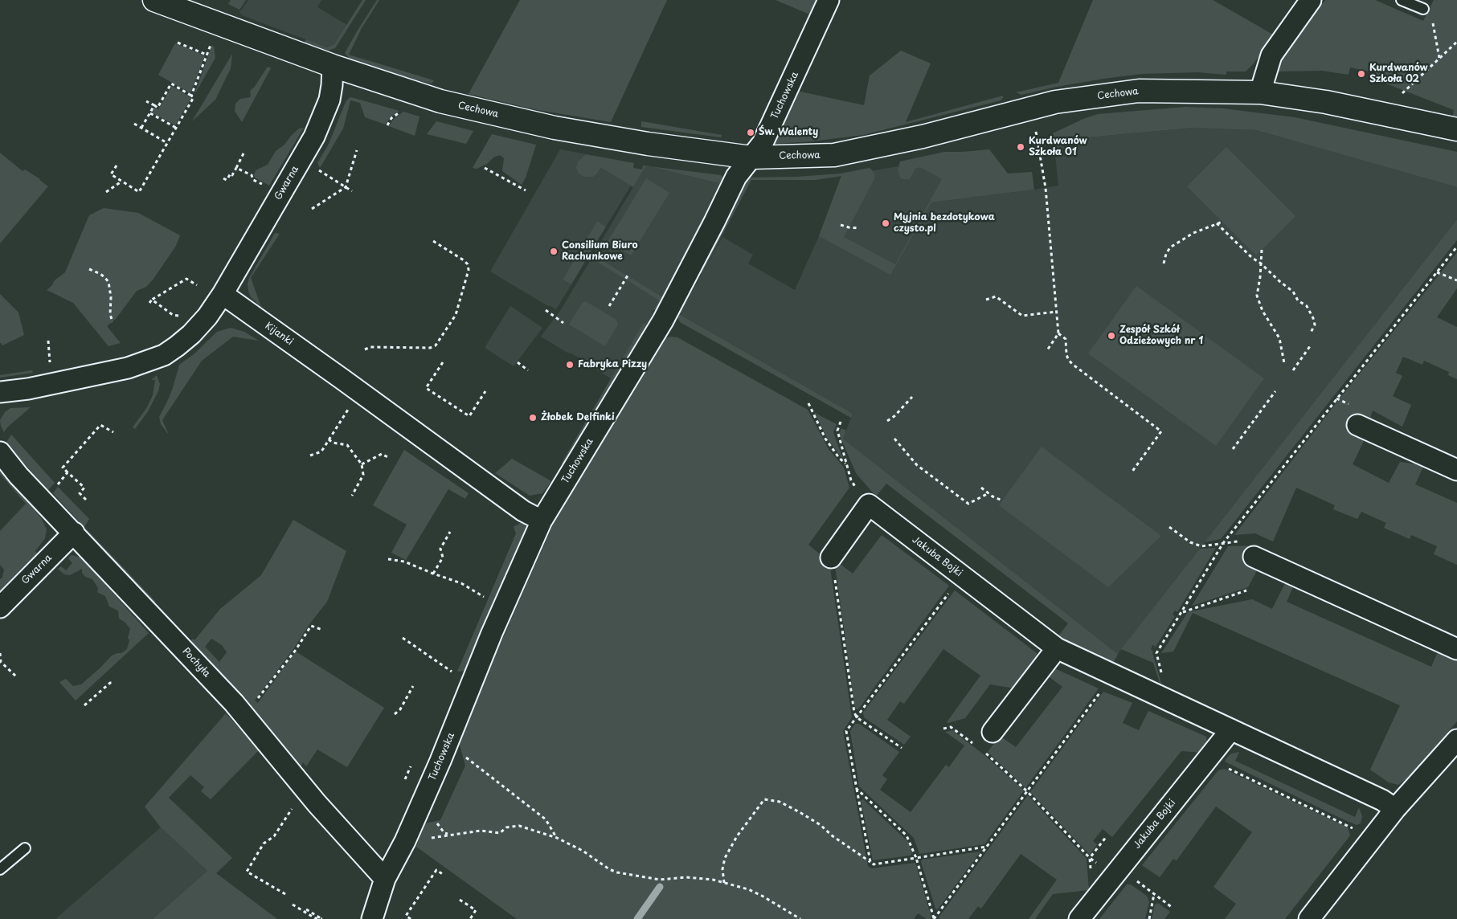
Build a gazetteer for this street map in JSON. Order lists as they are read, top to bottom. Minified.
{"streets":{"street":["Cechowa","Tuchowska","Gwarna","Kijanki","Jakuba Bojki","Pochyła"]},"crossings":[["Cechowa","Tuchowska"],["Cechowa","Gwarna"],["Tuchowska","Kijanki"],["Tuchowska","Pochyła"],["Gwarna","Kijanki"],["Gwarna","Pochyła"]],"places":["Kurdwanów Szkoła 02","Św. Walenty","Kurdwanów Szkoła 01","Myjnia bezdotykowa czysto.pl","Consilium Biuro Rachunkowe","Zespół Szkół Odzieżowych nr 1","Fabryka Pizzy","Żłobek Delfinki"]}
